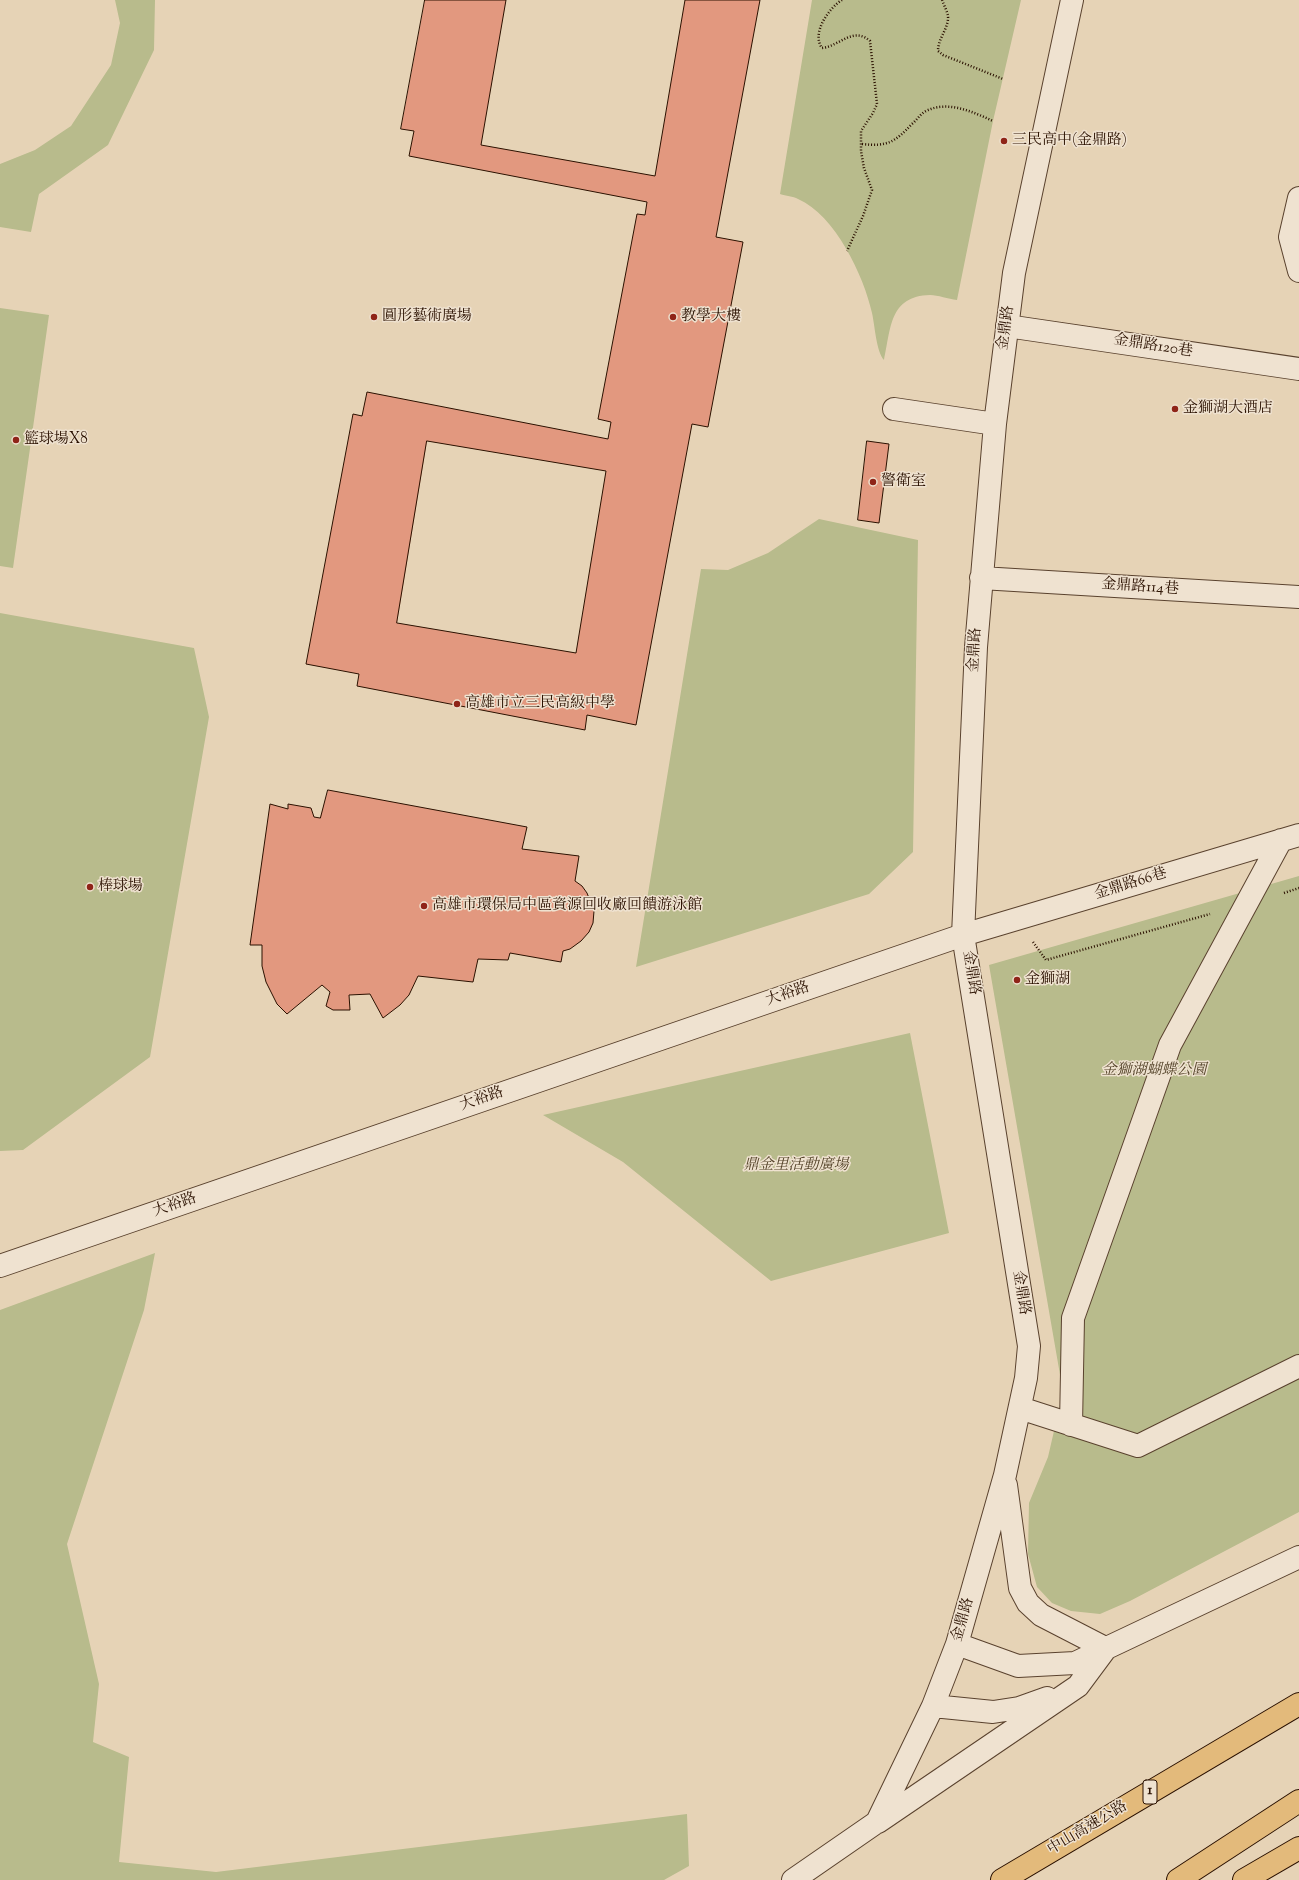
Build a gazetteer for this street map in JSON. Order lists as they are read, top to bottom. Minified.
{"streets":{"highway":["1","中山高速公路"],"street":["金鼎路","金鼎路120巷","金鼎路114巷","金鼎路66巷","大裕路"]},"crossings":[["金鼎路","金鼎路120巷"],["金鼎路","金鼎路114巷"],["金鼎路","金鼎路66巷"],["金鼎路","大裕路"],["金鼎路66巷","大裕路"]],"parks":["金獅湖蝴蝶公園","鼎金里活動廣場"],"places":["三民高中(金鼎路)","圓形藝術廣場","教學大樓","金獅湖大酒店","籃球場X8","警衛室","高雄市立三民高級中學","棒球場","高雄市環保局中區資源回收廠回饋游泳館","金獅湖"]}
